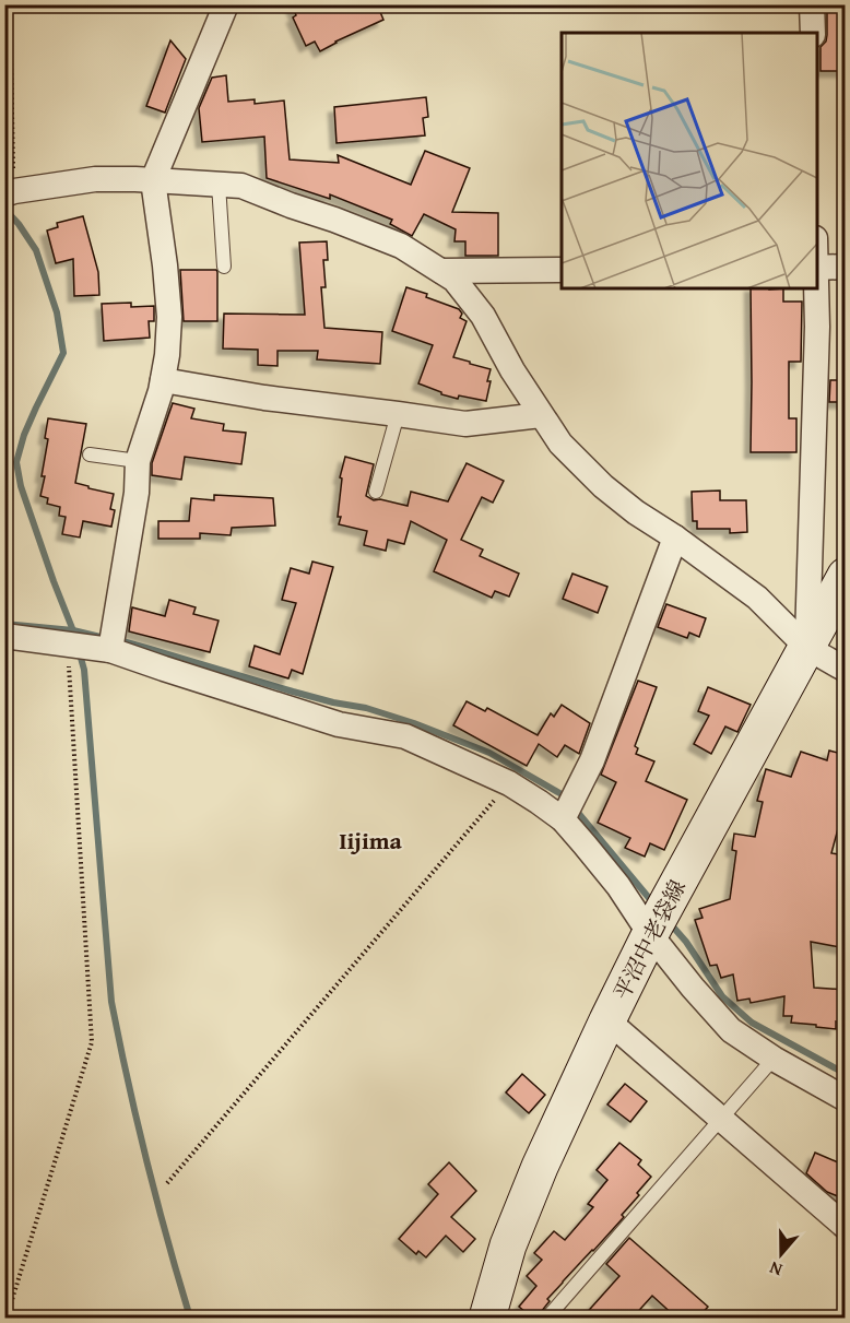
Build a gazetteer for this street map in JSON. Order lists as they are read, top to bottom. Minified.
{"streets":{"main road":["平沼中老袋線"]},"districts":["Iijima"],"north":"bottom"}
